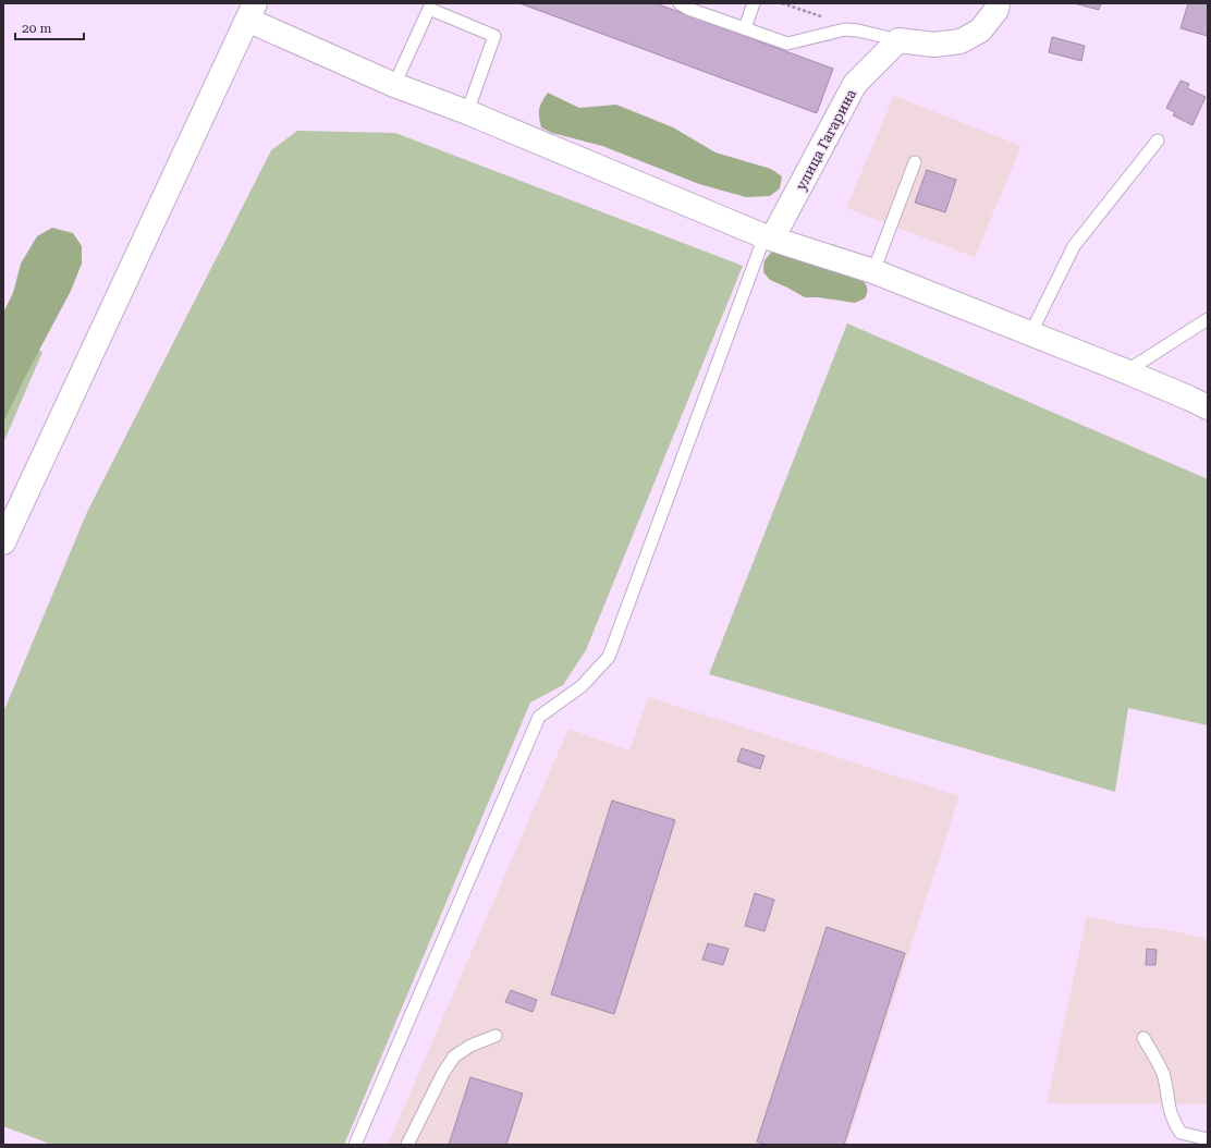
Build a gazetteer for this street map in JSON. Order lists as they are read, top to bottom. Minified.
{"streets":{"street":["улица Гагарина"]},"scale_bar":"20 m"}
